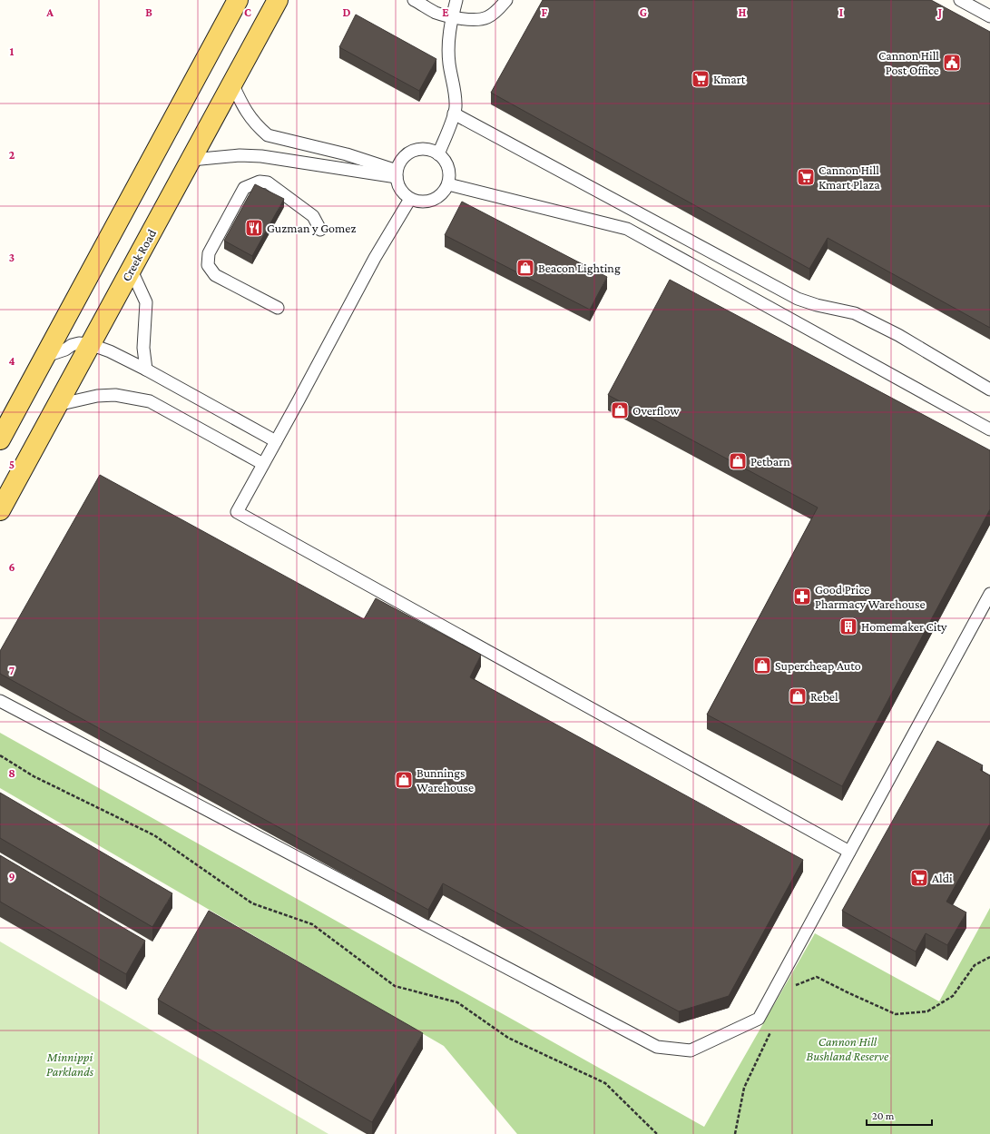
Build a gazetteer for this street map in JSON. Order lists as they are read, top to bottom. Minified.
{"streets":{"main road":["Creek Road"]},"parks":["Cannon Hill Bushland Reserve","Minnippi Parklands"],"places":{"public building":["Cannon Hill Post Office"],"supermarket":["Kmart","Cannon Hill Kmart Plaza","Aldi"],"restaurant":["Guzman y Gomez"],"shop":["Beacon Lighting","Overflow","Petbarn","Supercheap Auto","Rebel","Bunnings Warehouse"],"pharmacy":["Good Price Pharmacy Warehouse"],"building":["Homemaker City"]},"scale_bar":"20 m","grid":{"columns":["A","B","C","D","E","F","G","H","I","J"],"rows":["1","2","3","4","5","6","7","8","9"]}}
